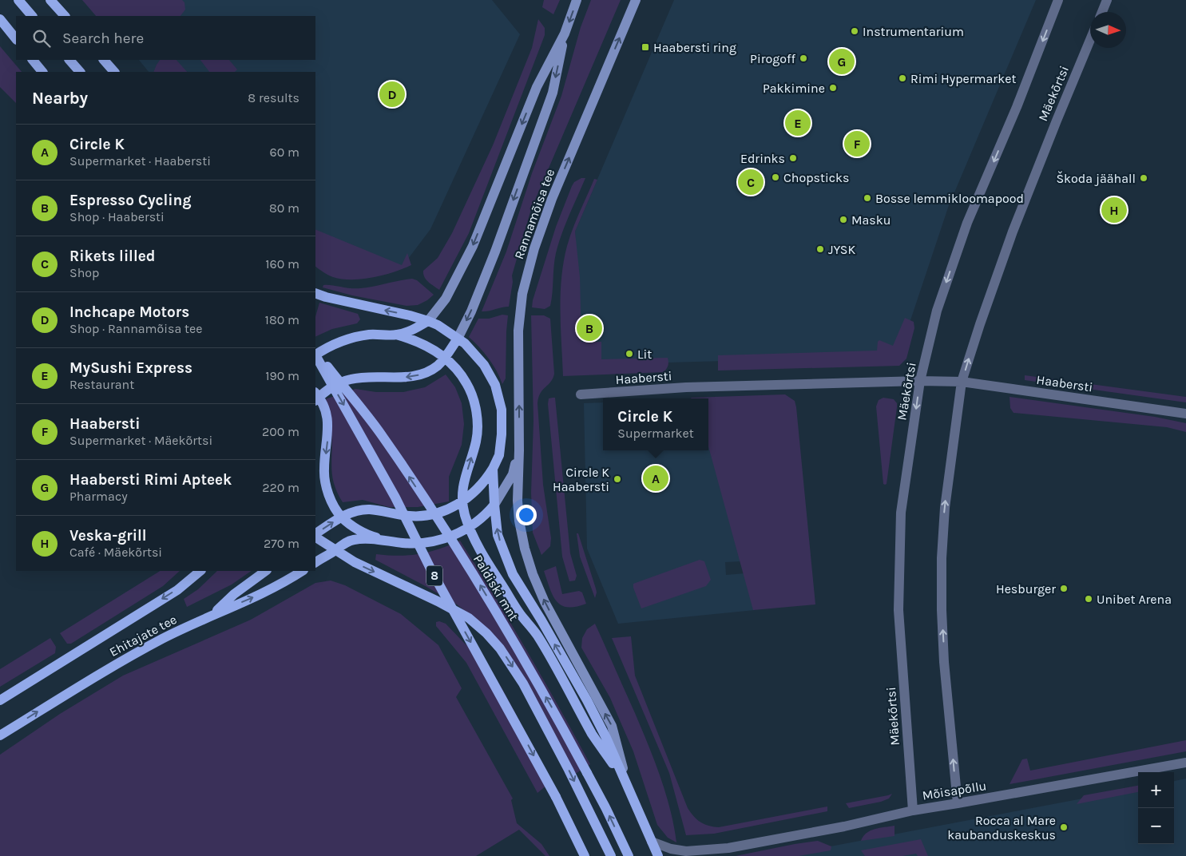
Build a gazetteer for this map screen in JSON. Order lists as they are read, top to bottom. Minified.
{"streets":{"main road":["Rannamõisa tee","8","Paldiski mnt","Ehitajate tee"],"street":["Mäekõrtsi","Haabersti","Mõisapõllu"]},"crossings":[["Mäekõrtsi","Haabersti"],["Mäekõrtsi","Mõisapõllu"],["Paldiski mnt","Mõisapõllu"]],"places":{"other":["Instrumentarium","Pirogoff","Rimi Hypermarket","Pakkimine","Edrinks","Chopsticks","Škoda jäähall","Bosse lemmikloomapood","Masku","JYSK","Lit","Circle K Haabersti","Hesburger","Unibet Arena","Rocca al Mare kaubanduskeskus"],"transit":["Haabersti ring"]},"north":"right","page":{"search":"Search here","pins":["G","D","E","F","C","H","B","A"],"heading":["Nearby","8 results"],"list":[{"mark":"A","name":"Circle K","note":"Supermarket · Haabersti","value":"60 m"},{"mark":"B","name":"Espresso Cycling","note":"Shop · Haabersti","value":"80 m"},{"mark":"C","name":"Rikets lilled","note":"Shop","value":"160 m"},{"mark":"D","name":"Inchcape Motors","note":"Shop · Rannamõisa tee","value":"180 m"},{"mark":"E","name":"MySushi Express","note":"Restaurant","value":"190 m"},{"mark":"F","name":"Haabersti","note":"Supermarket · Mäekõrtsi","value":"200 m"},{"mark":"G","name":"Haabersti Rimi Apteek","note":"Pharmacy","value":"220 m"},{"mark":"H","name":"Veska-grill","note":"Café · Mäekõrtsi","value":"270 m"}],"popup":["Circle K","Supermarket"],"map_buttons":["+","−"]}}
